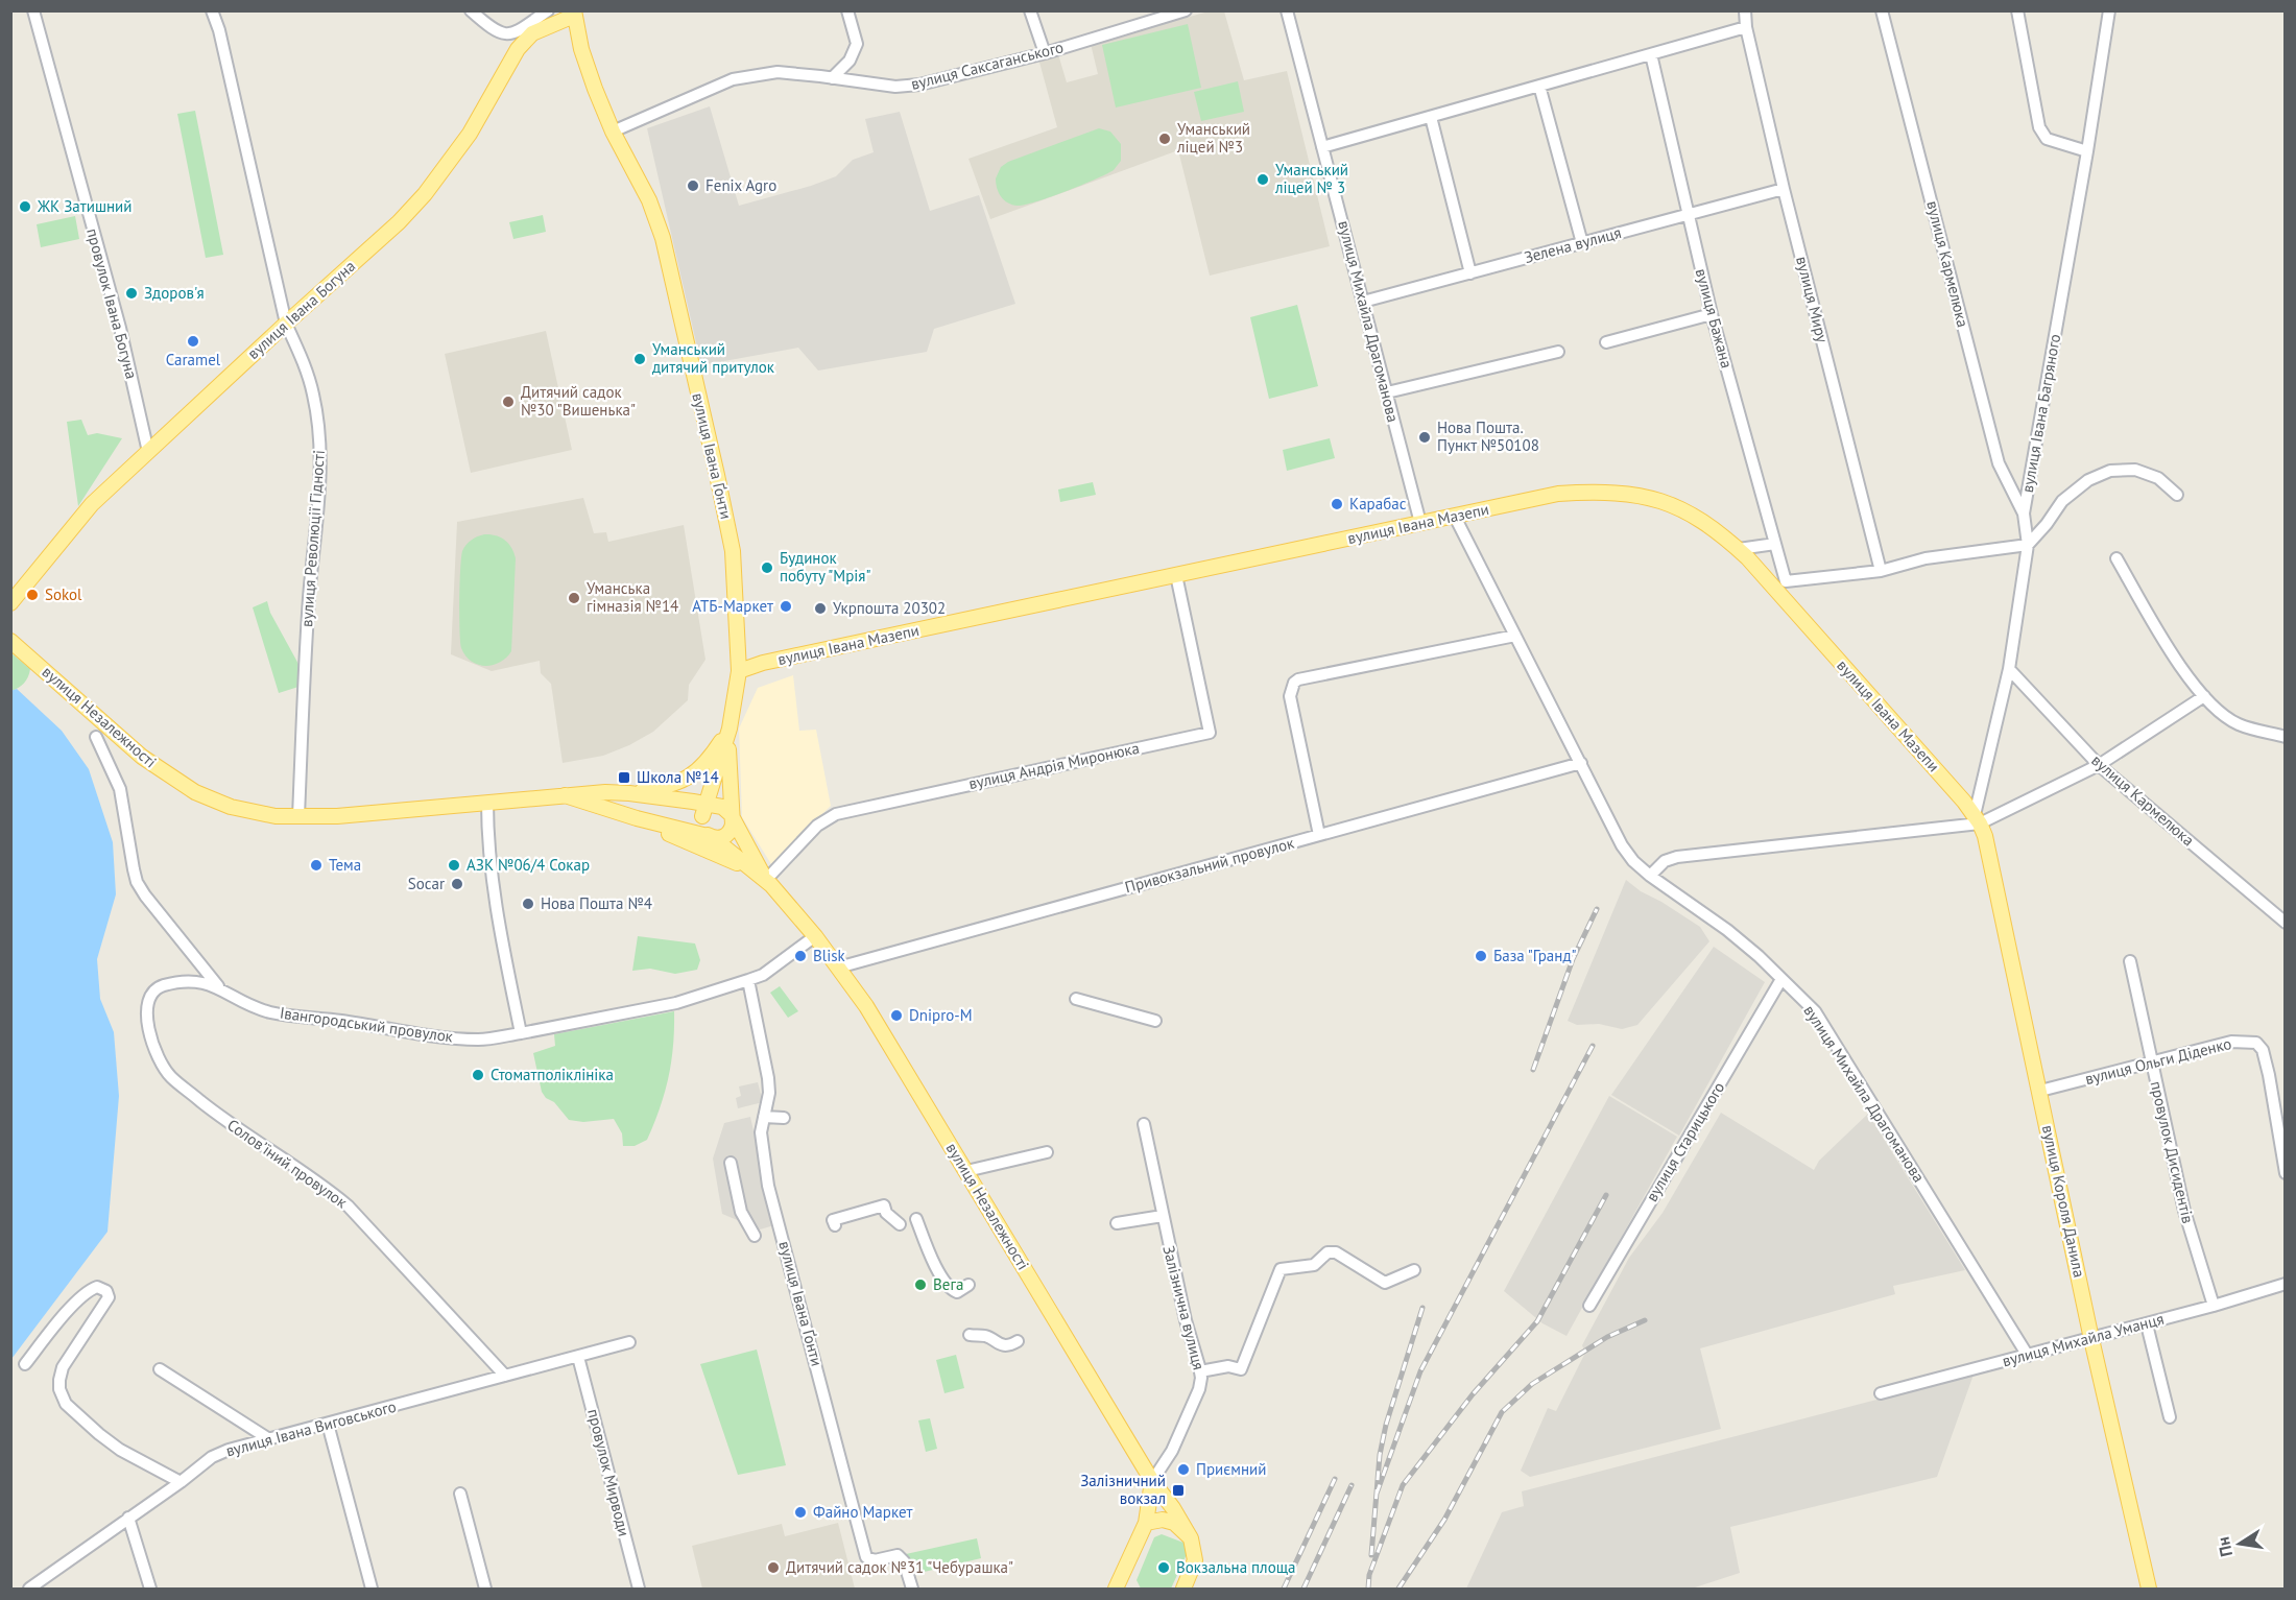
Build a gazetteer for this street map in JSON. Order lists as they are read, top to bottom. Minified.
{"streets":{"main road":["вулиця Івана Богуна","вулиця Івана Ґонти","вулиця Івана Мазепи","вулиця Незалежності","вулиця Короля Данила","Залізнична вулиця"],"street":["вулиця Саксаганського","Зелена вулиця","вулиця Кармелюка","вулиця Миру","провулок Івана Богуна","вулиця Бажана","вулиця Михайла Драгоманова","вулиця Івана Багряного","вулиця Революції Гідності","вулиця Андрія Миронюка","Привокзальний провулок","Івангородський провулок","вулиця Ольги Діденко","вулиця Старицького","провулок Дисидентів","Соловʼїний провулок","вулиця Михайла Уманця","вулиця Івана Виговського","провулок Мирводи"]},"crossings":[["вулиця Саксаганського","вулиця Івана Ґонти"],["Зелена вулиця","вулиця Миру"],["Зелена вулиця","вулиця Бажана"],["Зелена вулиця","вулиця Михайла Драгоманова"],["вулиця Кармелюка","вулиця Івана Багряного"],["вулиця Миру","вулиця Бажана"],["провулок Івана Богуна","вулиця Івана Богуна"],["вулиця Івана Богуна","вулиця Івана Ґонти"],["вулиця Івана Богуна","вулиця Революції Гідності"],["вулиця Михайла Драгоманова","вулиця Івана Мазепи"],["вулиця Михайла Драгоманова","Привокзальний провулок"],["вулиця Михайла Драгоманова","вулиця Старицького"],["вулиця Михайла Драгоманова","вулиця Михайла Уманця"],["вулиця Івана Багряного","вулиця Івана Мазепи"],["вулиця Івана Багряного","вулиця Короля Данила"],["вулиця Івана Ґонти","вулиця Івана Мазепи"],["вулиця Івана Ґонти","вулиця Незалежності"],["вулиця Івана Мазепи","вулиця Андрія Миронюка"],["вулиця Івана Мазепи","вулиця Короля Данила"],["вулиця Революції Гідності","вулиця Незалежності"],["вулиця Незалежності","вулиця Андрія Миронюка"],["вулиця Незалежності","Привокзальний провулок"],["вулиця Незалежності","Залізнична вулиця"],["Івангородський провулок","Соловʼїний провулок"],["вулиця Ольги Діденко","провулок Дисидентів"],["вулиця Ольги Діденко","вулиця Короля Данила"],["провулок Дисидентів","вулиця Михайла Уманця"],["Соловʼїний провулок","вулиця Івана Виговського"],["вулиця Короля Данила","вулиця Михайла Уманця"],["вулиця Івана Виговського","провулок Мирводи"]],"places":{"other":["Уманський ліцей №3","Уманський ліцей № 3","Fenix Agro","ЖК Затишний","Здоров'я","Caramel","Уманський дитячий притулок","Дитячий садок №30 \"Вишенька\"","Нова Пошта. Пункт №50108","Карабас","Будинок побуту \"Мрія\"","Sokol","Уманська гімназія №14","АТБ-Маркет","Укрпошта 20302","Тема","АЗК №06/4 Сокар","Socar","Нова Пошта №4","Blisk","База \"Гранд\"","Dnipro-M","Стоматполіклініка","Вега","Приємний","Файно Маркет","Дитячий садок №31 \"Чебурашка\"","Вокзальна площа"],"transit":["Школа №14","Залізничний вокзал"]},"north":"left"}
